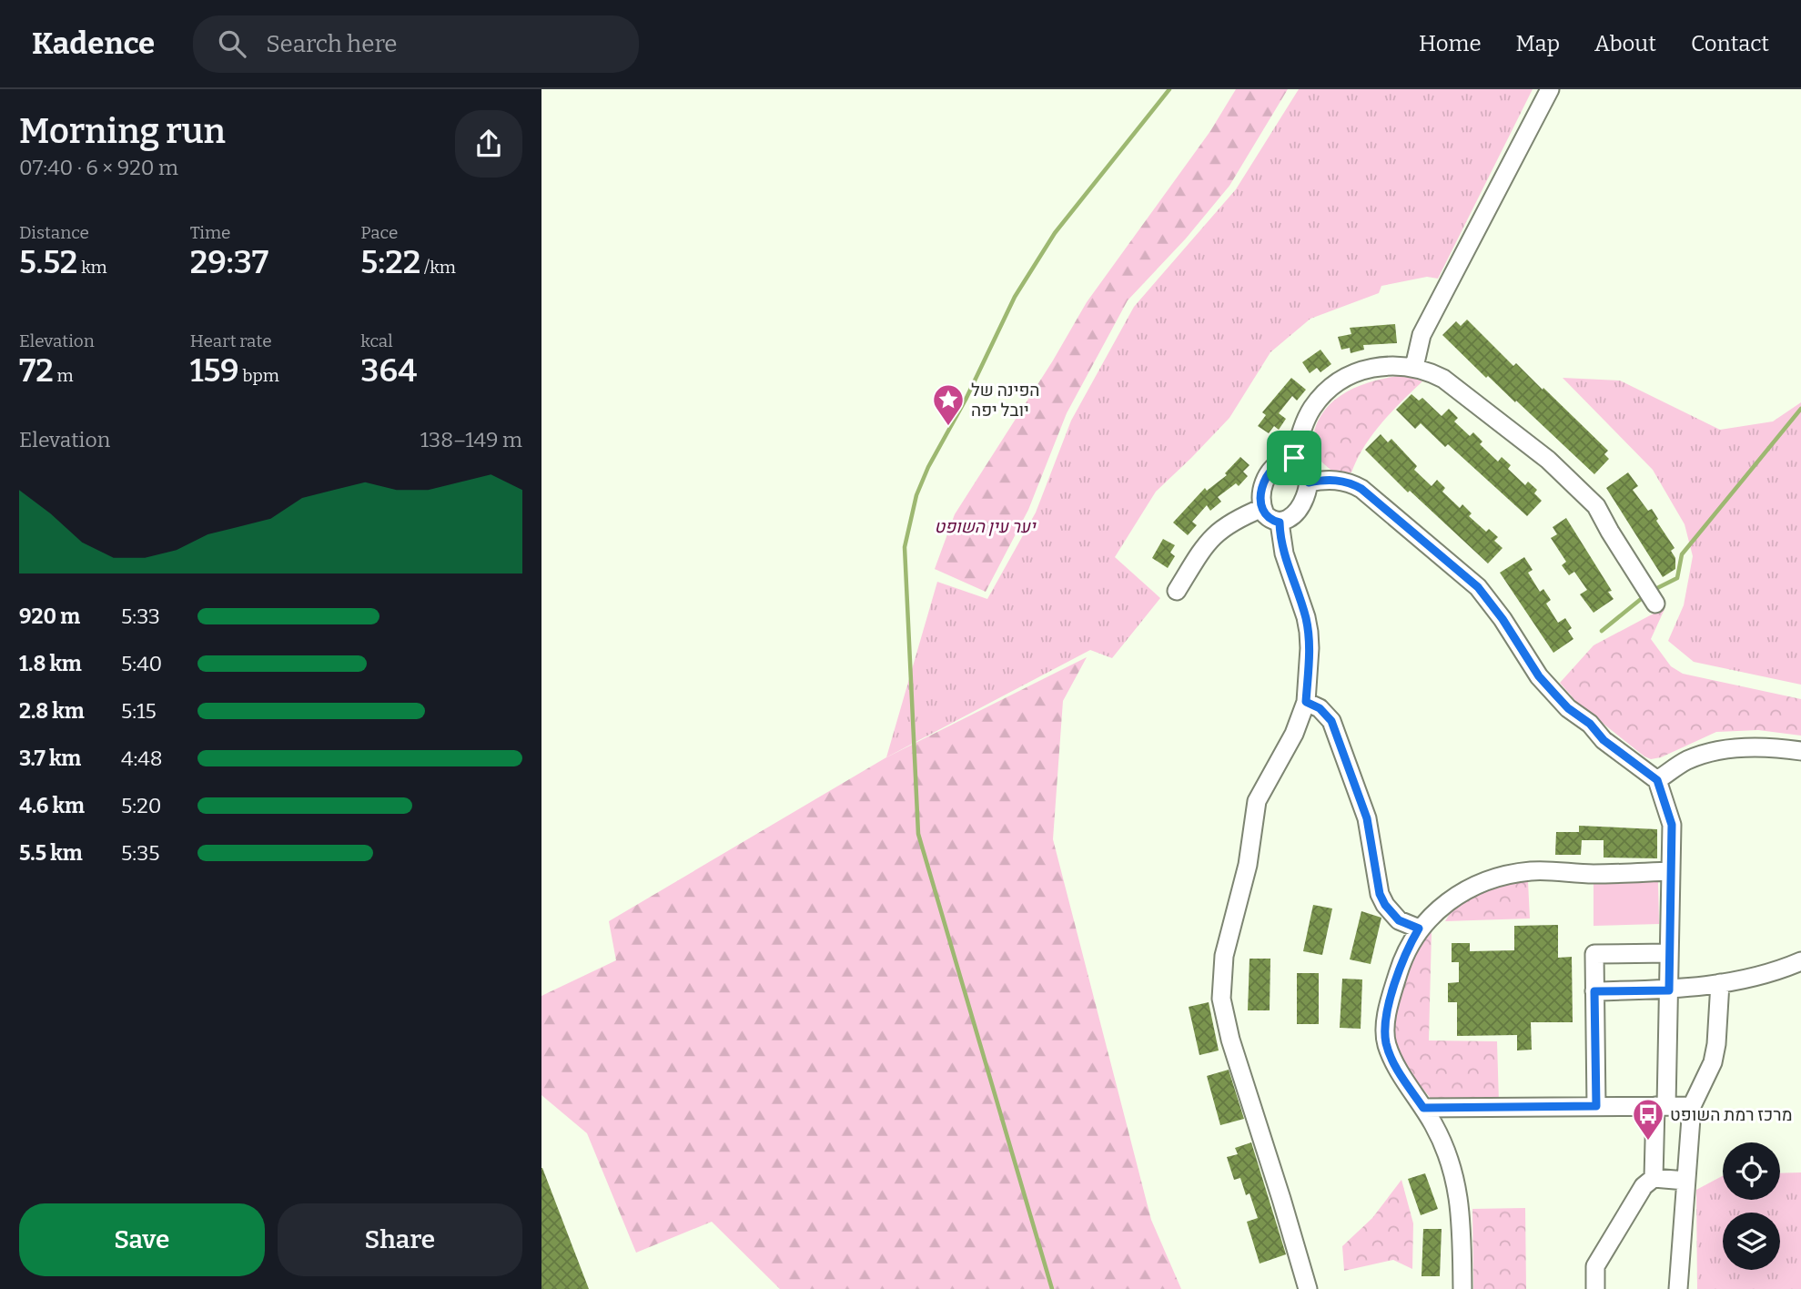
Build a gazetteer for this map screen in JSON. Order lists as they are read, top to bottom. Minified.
{"parks":["יער עין השופט"],"places":{"place":["הפינה של יובל יפה"],"bus stop":["מרכז רמת השופט"]},"page":{"header":"Kadence","search":"Search here","nav":["Home","Map","About","Contact"],"heading":["Morning run","07:40 · 6 × 920 m"],"stats":[["Distance","5.52 km"],["Time","29:37"],["Pace","5:22 /km"],["Elevation","72 m"],["Heart rate","159 bpm"],["kcal","364"]],"chart":["Elevation","138–149 m"],"list":[{"name":"920 m","note":"5:33"},{"name":"1.8 km","note":"5:40"},{"name":"2.8 km","note":"5:15"},{"name":"3.7 km","note":"4:48"},{"name":"4.6 km","note":"5:20"},{"name":"5.5 km","note":"5:35"}],"buttons":["Save","Share"]}}
